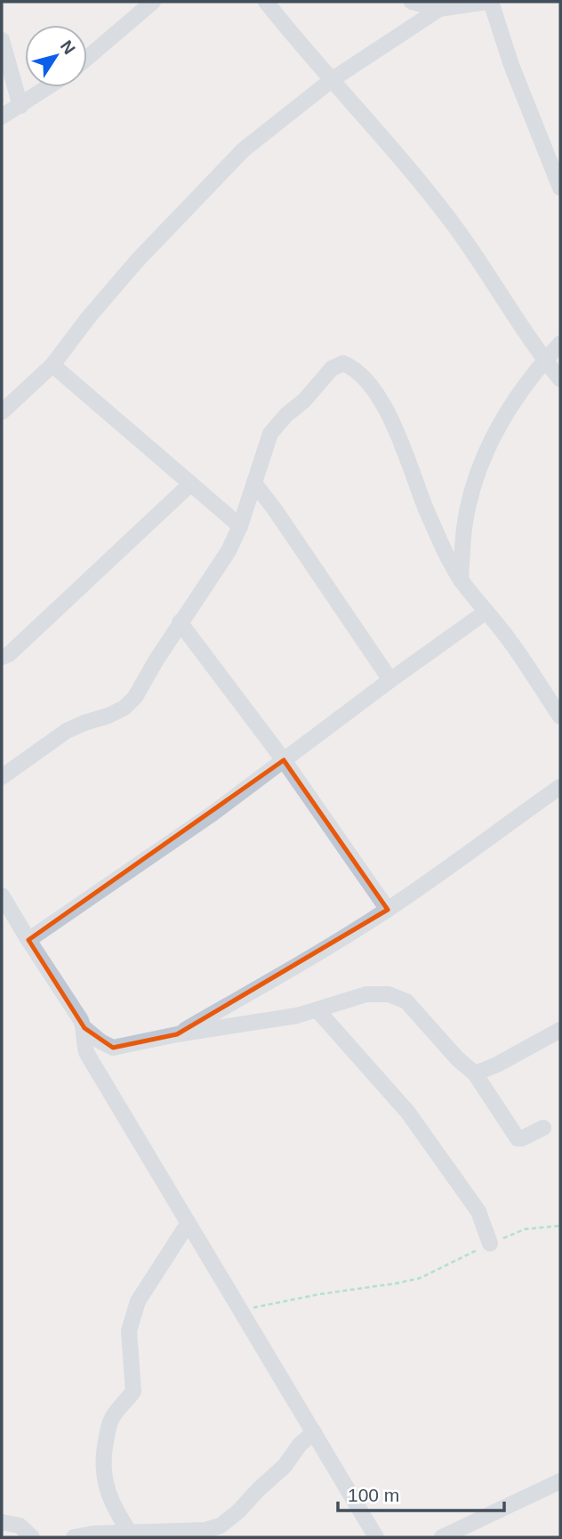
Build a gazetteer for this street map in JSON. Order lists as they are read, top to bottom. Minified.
{"scale_bar":"100 m","north":"top right"}
